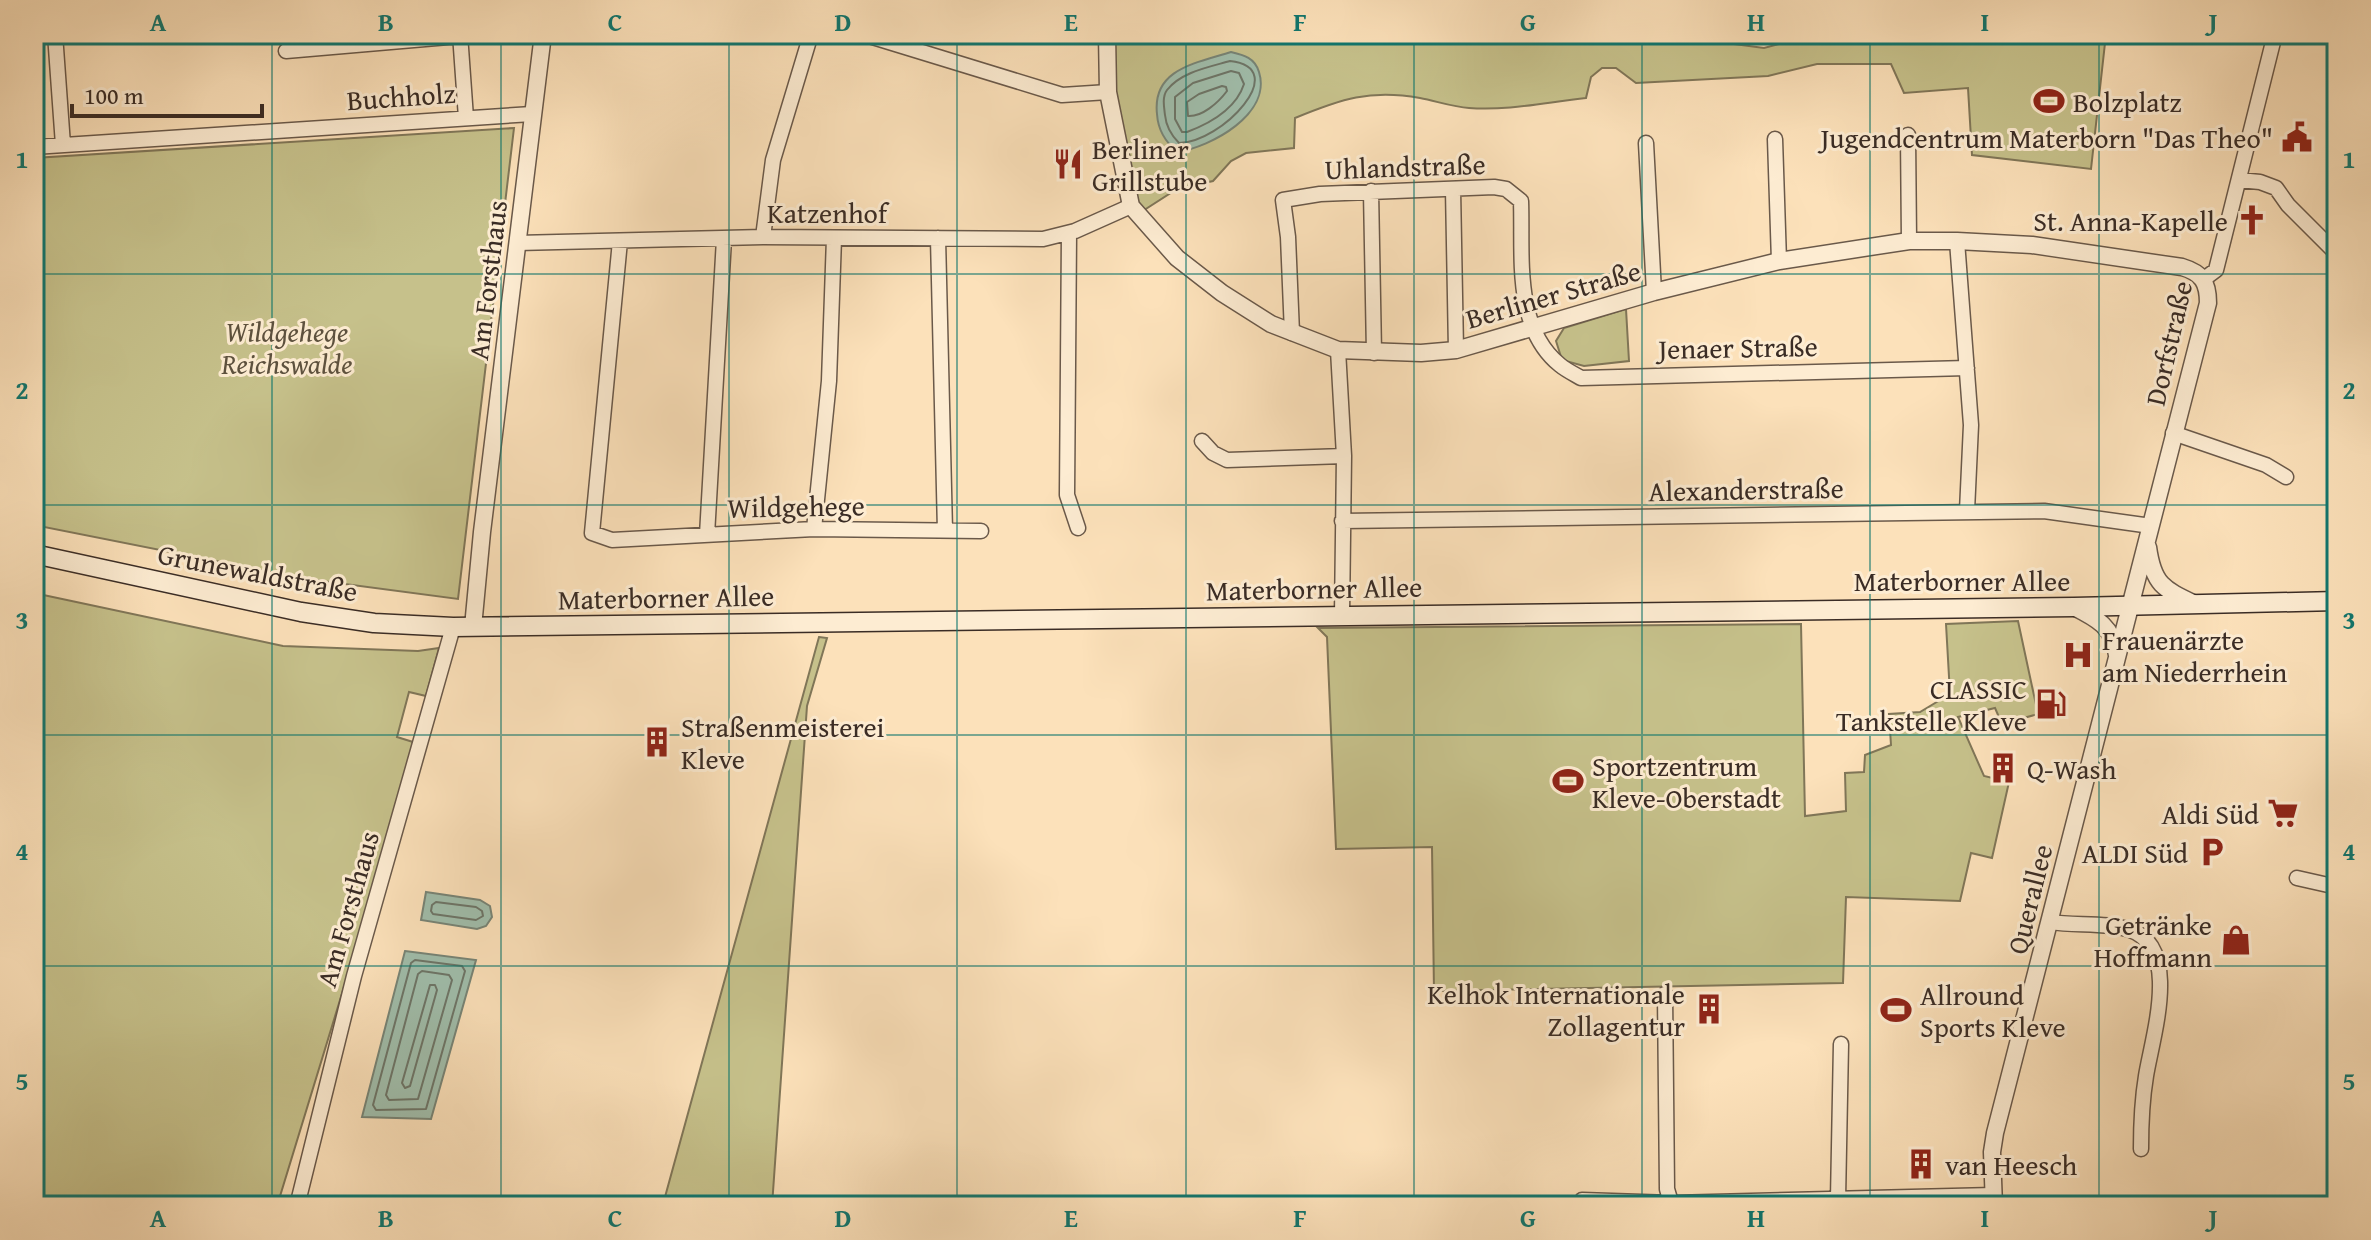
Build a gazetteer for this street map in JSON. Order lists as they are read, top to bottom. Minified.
{"streets":{"main road":["Grunewaldstraße","Materborner Allee"],"street":["Buchholz","Uhlandstraße","Katzenhof","Am Forsthaus","Berliner Straße","Dorfstraße","Jenaer Straße","Alexanderstraße","Wildgehege","Querallee"]},"crossings":[["Buchholz","Am Forsthaus"],["Uhlandstraße","Berliner Straße"],["Uhlandstraße","Jenaer Straße"],["Katzenhof","Am Forsthaus"],["Katzenhof","Berliner Straße"],["Katzenhof","Wildgehege"],["Am Forsthaus","Grunewaldstraße"],["Am Forsthaus","Materborner Allee"],["Berliner Straße","Dorfstraße"],["Berliner Straße","Jenaer Straße"],["Dorfstraße","Alexanderstraße"],["Dorfstraße","Materborner Allee"],["Dorfstraße","Querallee"],["Grunewaldstraße","Materborner Allee"],["Materborner Allee","Querallee"]],"parks":["Wildgehege Reichswalde"],"places":{"sports":["Bolzplatz","Sportzentrum Kleve-Oberstadt","Allround Sports Kleve"],"public building":["Jugendcentrum Materborn \"Das Theo\""],"restaurant":["Berliner Grillstube"],"church":["St. Anna-Kapelle"],"hospital":["Frauenärzte am Niederrhein"],"fuel station":["CLASSIC Tankstelle Kleve"],"building":["Straßenmeisterei Kleve","Q-Wash","Kelhok Internationale Zollagentur","van Heesch"],"supermarket":["Aldi Süd"],"parking":["ALDI Süd"],"shop":["Getränke Hoffmann"]},"scale_bar":"100 m","grid":{"columns":["A","B","C","D","E","F","G","H","I","J"],"rows":["1","2","3","4","5"]}}
